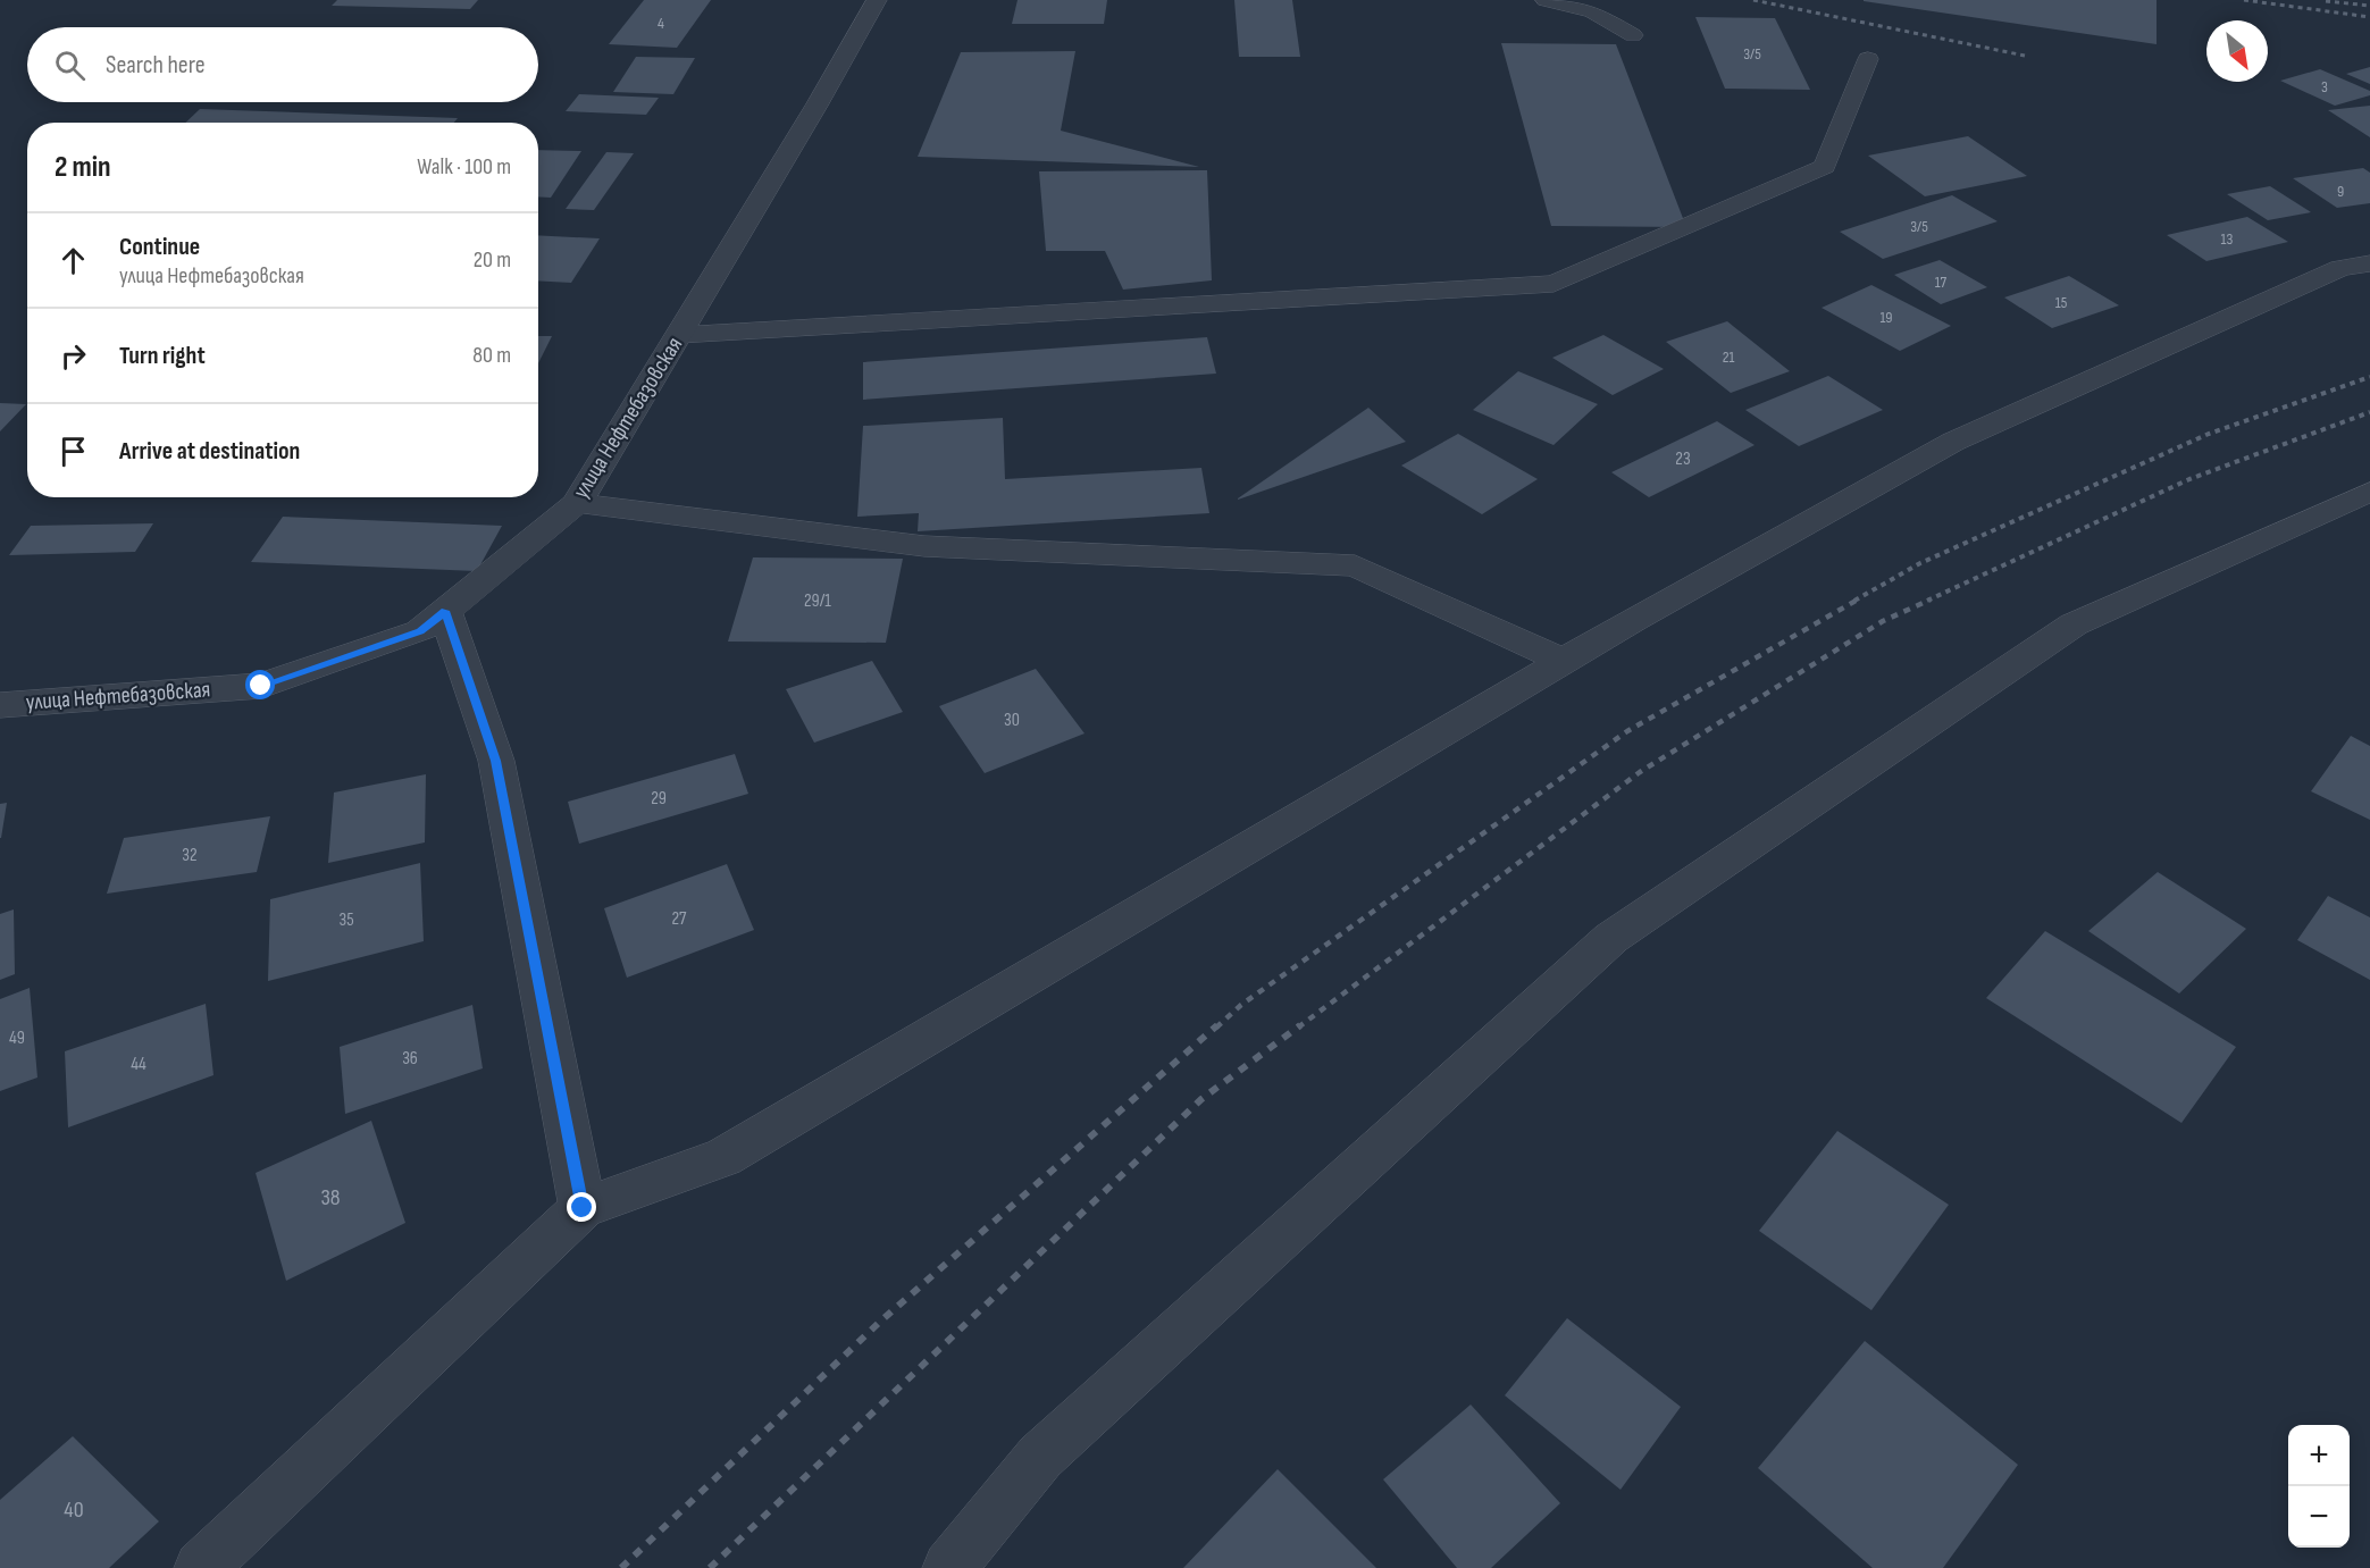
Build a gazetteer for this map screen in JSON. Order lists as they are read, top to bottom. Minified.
{"streets":{"street":["улица Нефтебазовская"]},"house_numbers":["4","3/5","3","9","3/5","13","17","15","19","21","23","29/1","30","29","32","27","35","49","36","44","38","40"],"north":"bottom right","page":{"search":"Search here","heading":["2 min","Walk · 100 m"],"list":[["Continue","улица Нефтебазовская","20 m"],["Turn right","80 m"],"Arrive at destination"],"map_buttons":["+","−"]}}
